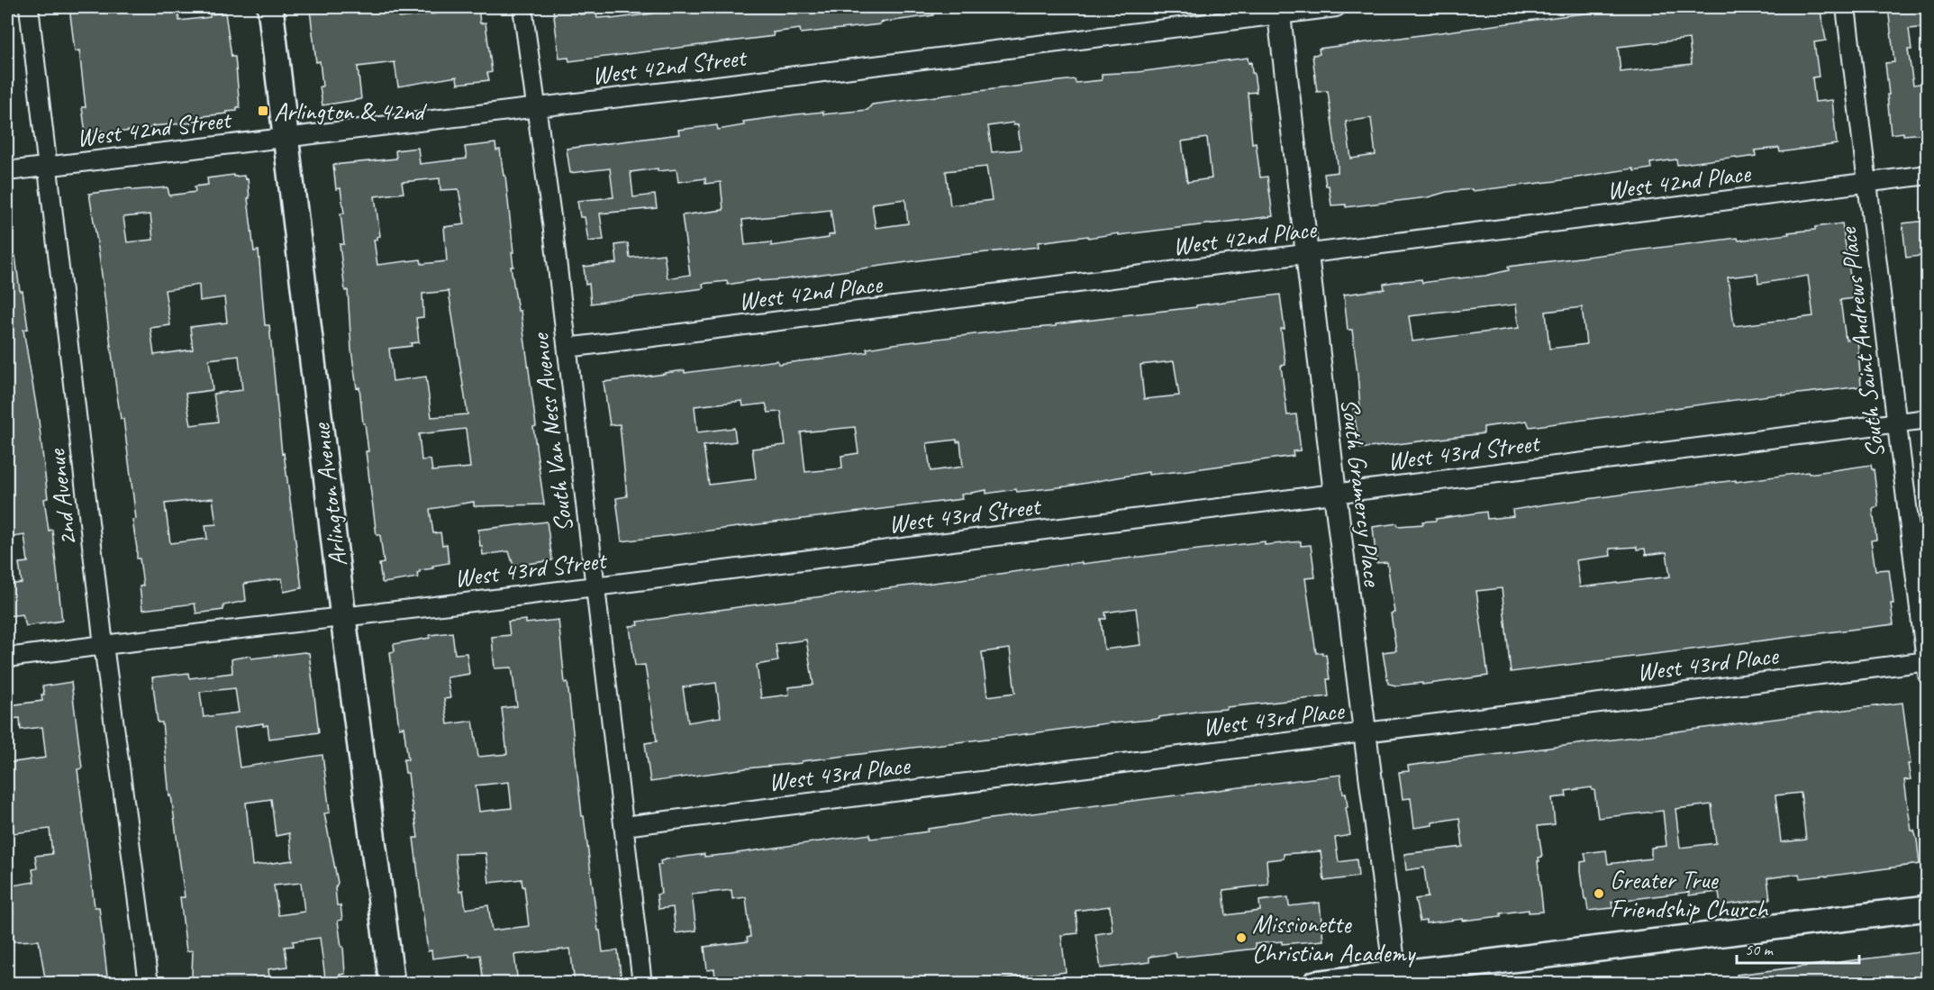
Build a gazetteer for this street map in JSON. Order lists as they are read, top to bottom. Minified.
{"streets":{"main road":["Arlington Avenue"],"street":["West 42nd Street","West 42nd Place","South Saint Andrews Place","South Van Ness Avenue","West 43rd Street","South Gramercy Place","2nd Avenue","West 43rd Place"]},"crossings":[["West 42nd Street","South Van Ness Avenue"],["West 42nd Street","South Gramercy Place"],["West 42nd Street","Arlington Avenue"],["West 42nd Street","2nd Avenue"],["West 42nd Place","South Saint Andrews Place"],["West 42nd Place","South Van Ness Avenue"],["West 42nd Place","South Gramercy Place"],["South Saint Andrews Place","West 43rd Street"],["South Saint Andrews Place","West 43rd Place"],["South Van Ness Avenue","West 43rd Street"],["South Van Ness Avenue","West 43rd Place"],["West 43rd Street","South Gramercy Place"],["West 43rd Street","Arlington Avenue"],["West 43rd Street","2nd Avenue"],["South Gramercy Place","West 43rd Place"]],"places":{"transit":["Arlington & 42nd"],"other":["Greater True Friendship Church","Missionette Christian Academy"]},"scale_bar":"50 m"}
